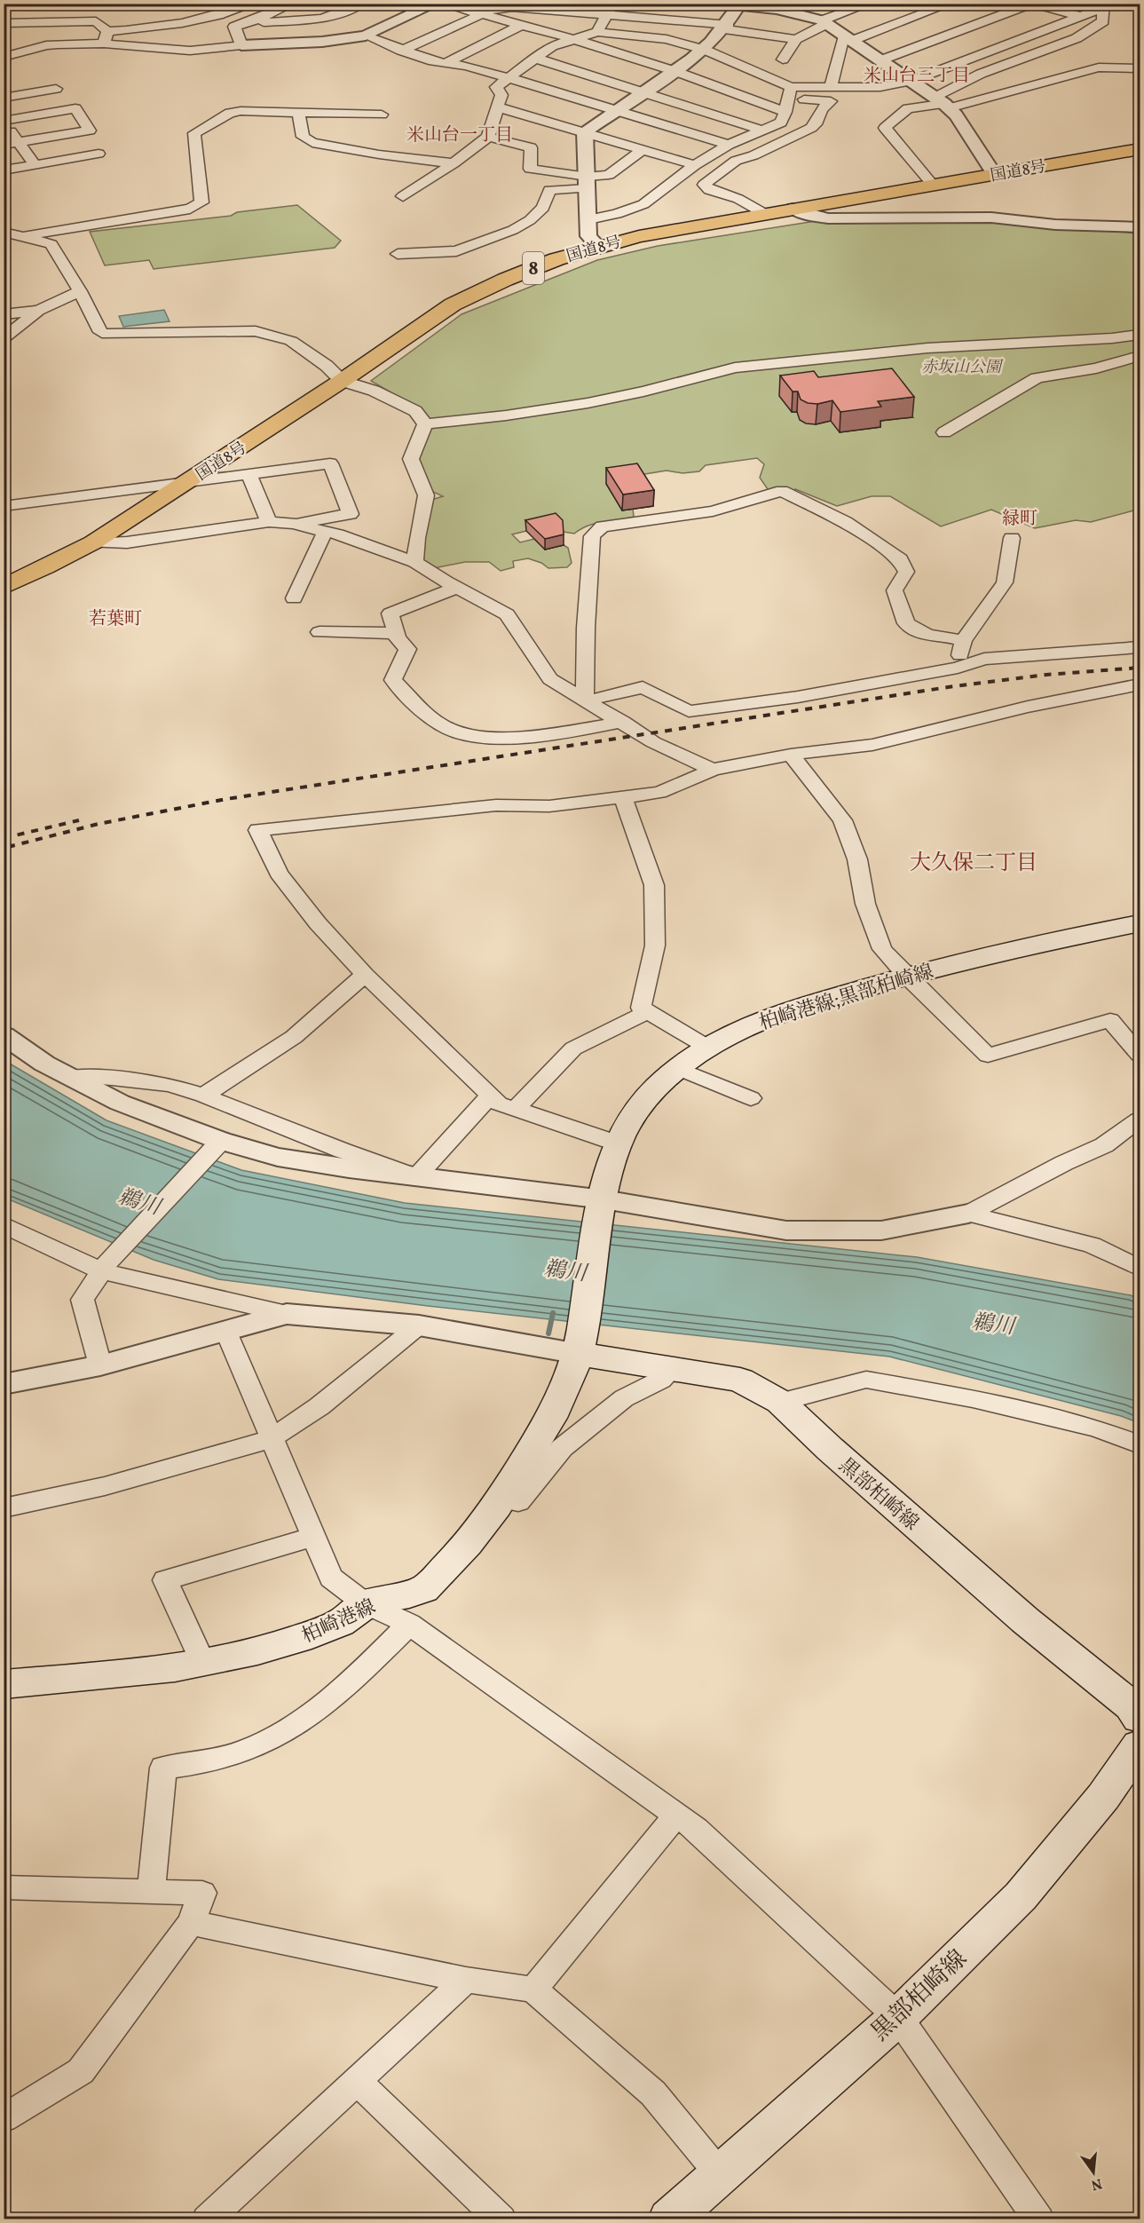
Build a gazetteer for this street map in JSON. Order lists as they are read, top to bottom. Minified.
{"streets":{"highway":["国道8号","8"],"main road":["柏崎港線;黒部柏崎線","黒部柏崎線","柏崎港線"]},"crossings":[["柏崎港線;黒部柏崎線","黒部柏崎線"],["柏崎港線;黒部柏崎線","柏崎港線"],["黒部柏崎線","柏崎港線"]],"districts":["米山台三丁目","米山台一丁目","緑町","若葉町","大久保二丁目"],"water":["鵜川"],"parks":["赤坂山公園"],"north":"bottom"}
